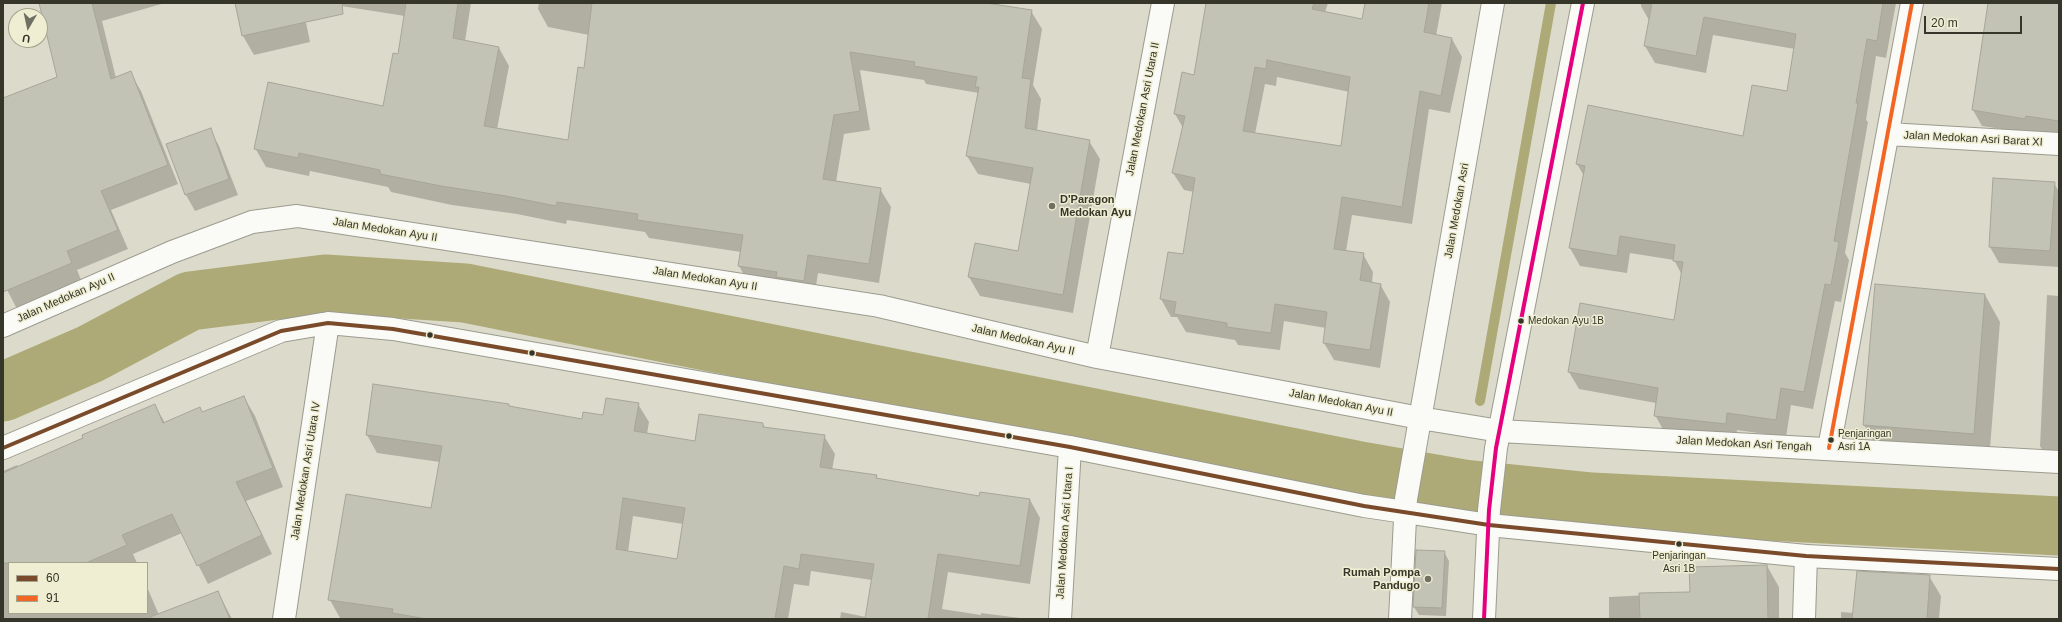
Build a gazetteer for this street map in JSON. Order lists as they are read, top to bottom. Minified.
{"streets":{"street":["Jalan Medokan Asri Utara II","Jalan Medokan Asri Barat XI","Jalan Medokan Asri","Jalan Medokan Ayu II","Jalan Medokan Asri Tengah","Jalan Medokan Asri Utara IV","Jalan Medokan Asri Utara I"]},"crossings":[["Jalan Medokan Asri Utara II","Jalan Medokan Ayu II"],["Jalan Medokan Asri","Jalan Medokan Ayu II"]],"places":["D'Paragon Medokan Ayu","Medokan Ayu 1B","Penjaringan Asri 1A","Penjaringan Asri 1B","Rumah Pompa Pandugo"],"lines":["transit line 91","transit line 60"],"legend":["60","91"],"scale_bar":"20 m","north":"bottom"}
